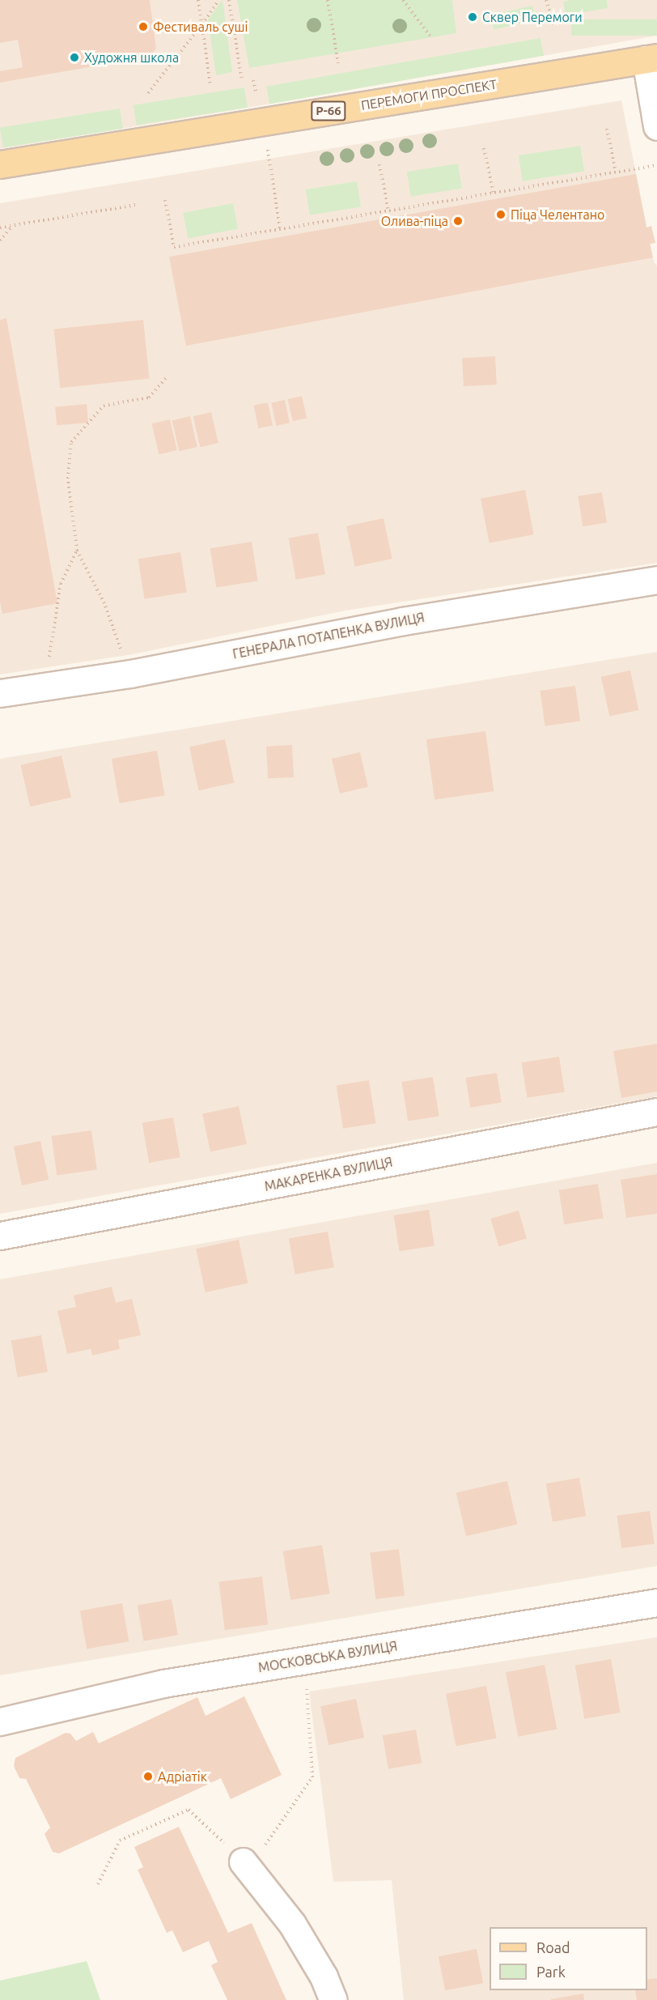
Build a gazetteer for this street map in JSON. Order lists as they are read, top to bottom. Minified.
{"streets":{"main road":["ПЕРЕМОГИ ПРОСПЕКТ","Р-66"],"street":["ГЕНЕРАЛА ПОТАПЕНКА ВУЛИЦЯ","МАКАРЕНКА ВУЛИЦЯ","МОСКОВСЬКА ВУЛИЦЯ"]},"places":["Сквер Перемоги","Фестиваль суші","Художня школа","Піца Челентано","Олива-піца","Адріатік"],"legend":["Road","Park"]}
